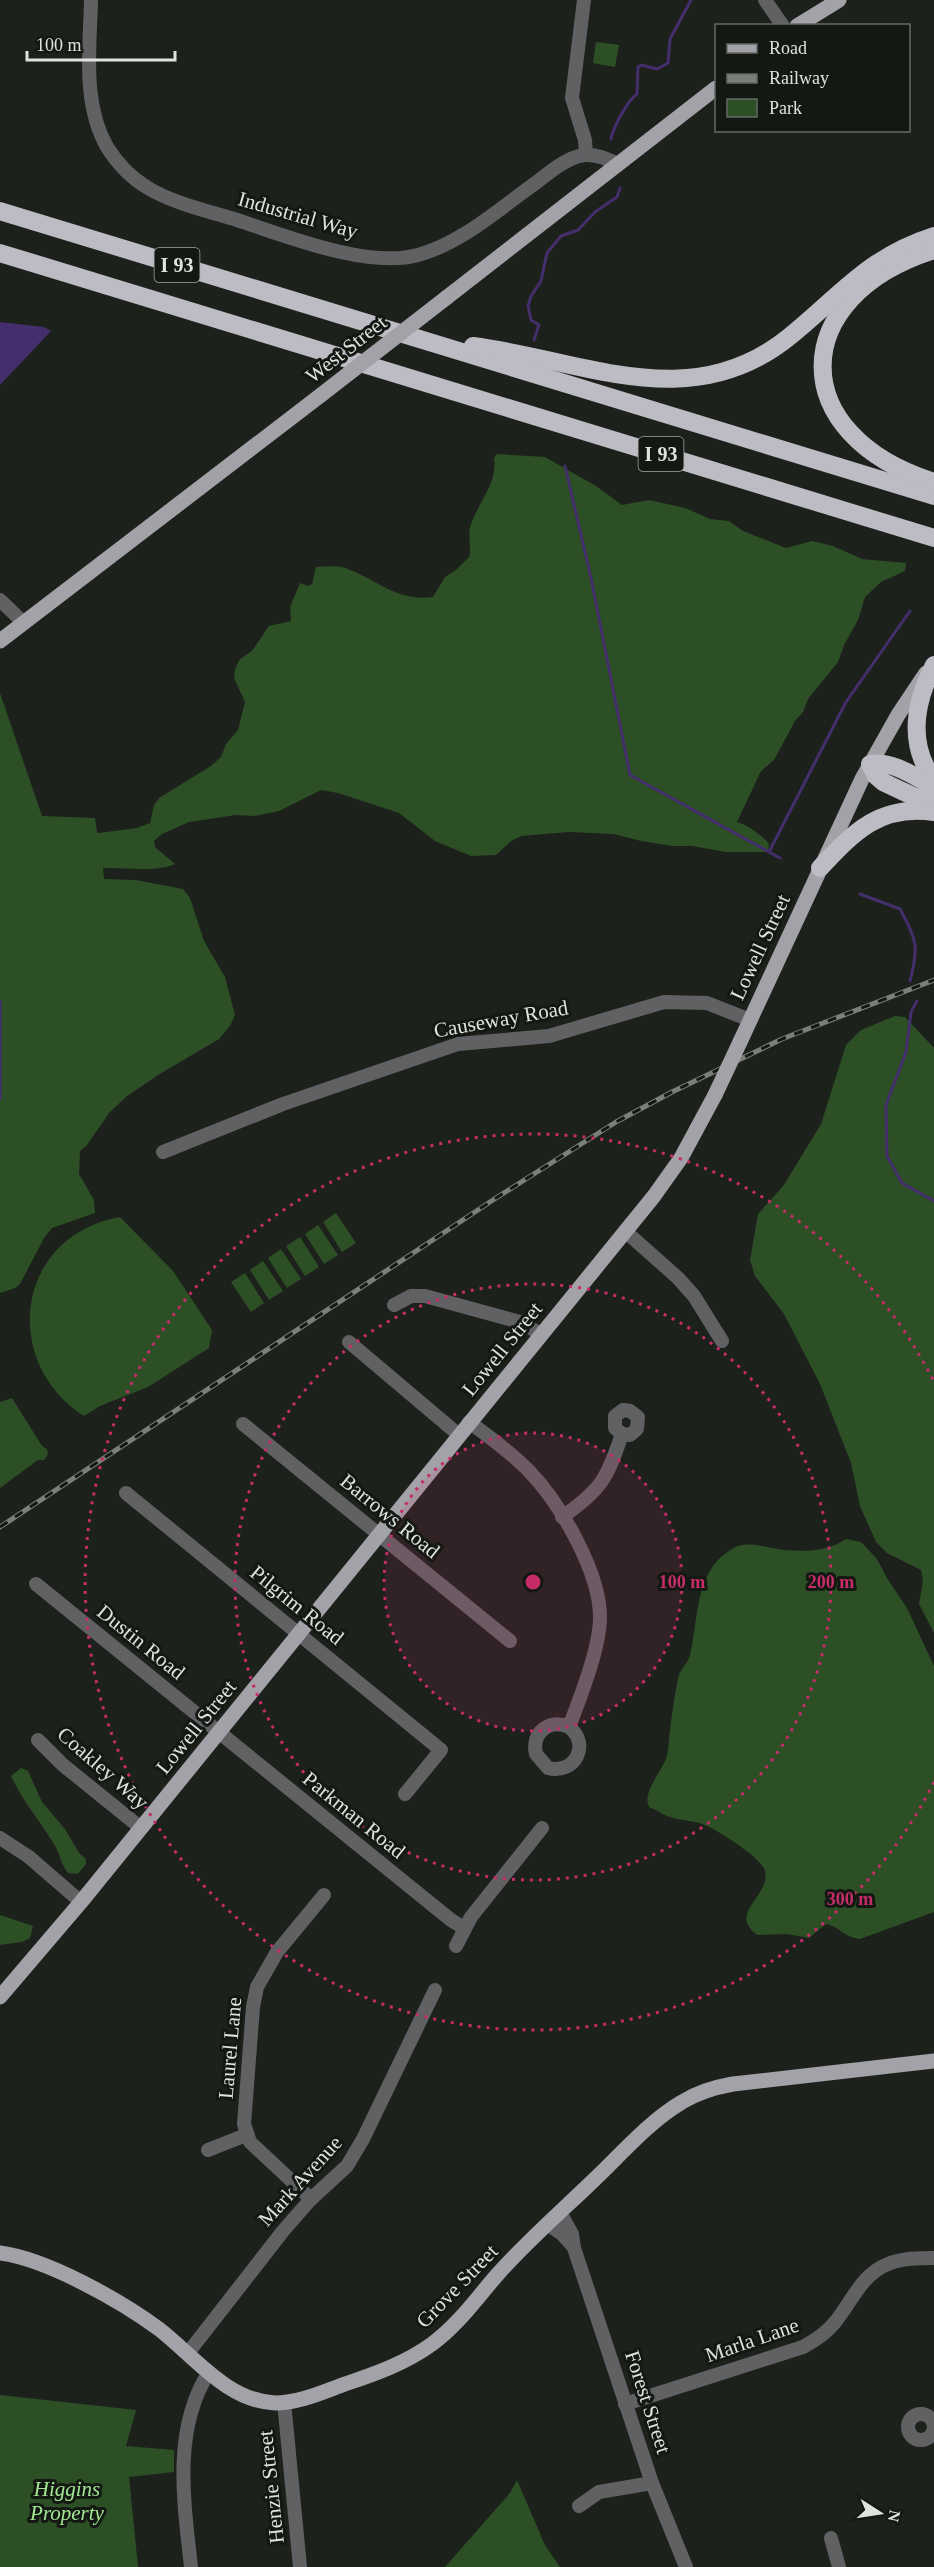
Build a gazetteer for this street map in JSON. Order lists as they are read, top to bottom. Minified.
{"streets":{"highway":["I 93"],"main road":["West Street","Lowell Street","Grove Street"],"street":["Industrial Way","Causeway Road","Barrows Road","Pilgrim Road","Dustin Road","Coakley Way","Parkman Road","Laurel Lane","Mark Avenue","Marla Lane","Forest Street","Henzie Street"]},"crossings":[["Lowell Street","Causeway Road"],["Lowell Street","Barrows Road"],["Lowell Street","Pilgrim Road"],["Lowell Street","Dustin Road"],["Lowell Street","Coakley Way"],["Lowell Street","Parkman Road"],["Dustin Road","Parkman Road"],["Mark Avenue","Grove Street"],["Grove Street","Forest Street"],["Grove Street","Henzie Street"],["Marla Lane","Forest Street"]],"parks":["Higgins Property"],"legend":["Road","Railway","Park"],"scale_bar":"100 m","north":"right","rings":["100 m","200 m","300 m"]}
